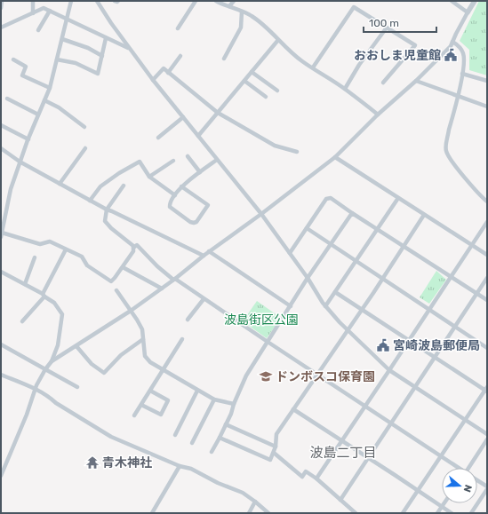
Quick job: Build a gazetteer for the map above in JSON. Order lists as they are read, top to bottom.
{
  "districts": ["波島二丁目"],
  "parks": ["波島街区公園"],
  "places": {
    "public building": ["おおしま児童館", "宮崎波島郵便局"],
    "school or university": ["ドンボスコ保育園"],
    "temple": ["青木神社"]
  },
  "scale_bar": "100 m",
  "north": "right"
}
